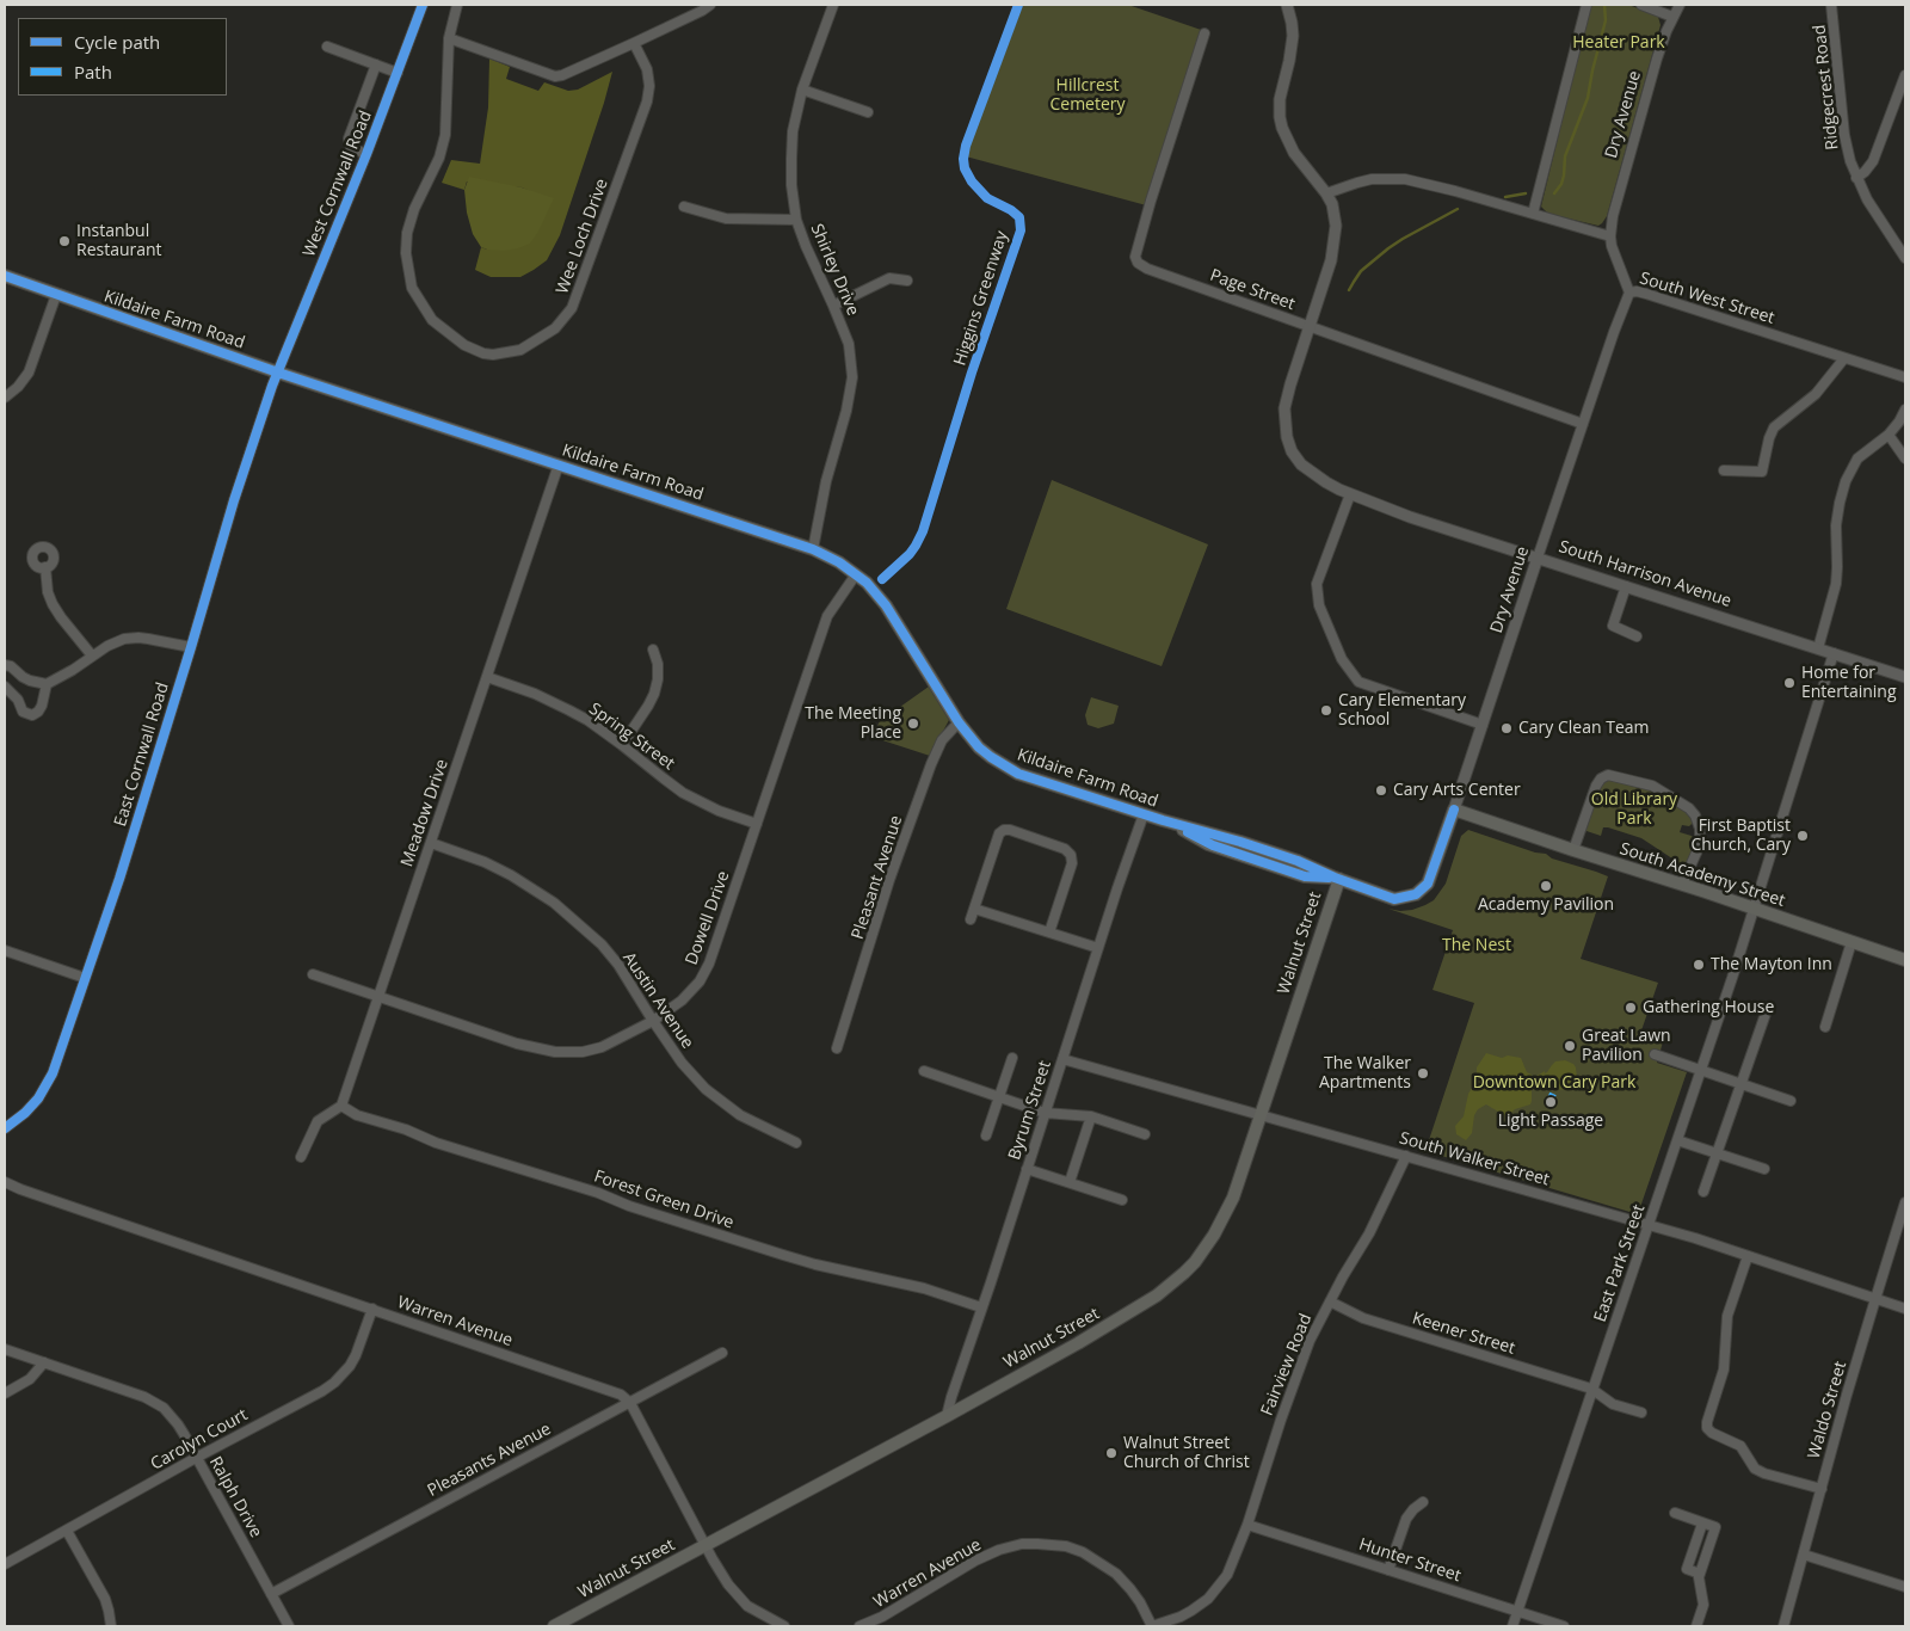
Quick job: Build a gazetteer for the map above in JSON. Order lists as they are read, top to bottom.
{
  "streets": {
    "main road": [
      "Dry Avenue",
      "Kildaire Farm Road",
      "South Academy Street",
      "Walnut Street"
    ],
    "street": [
      "Ridgecrest Road",
      "West Cornwall Road",
      "Wee Loch Drive",
      "Shirley Drive",
      "Page Street",
      "South West Street",
      "South Harrison Avenue",
      "Spring Street",
      "East Cornwall Road",
      "Meadow Drive",
      "Pleasant Avenue",
      "Dowell Drive",
      "Austin Avenue",
      "Byrum Street",
      "South Walker Street",
      "Forest Green Drive",
      "East Park Street",
      "Warren Avenue",
      "Keener Street",
      "Fairview Road",
      "Waldo Street",
      "Carolyn Court",
      "Pleasants Avenue",
      "Ralph Drive",
      "Hunter Street"
    ],
    "cycle path": ["Higgins Greenway"]
  },
  "crossings": [
    ["Dry Avenue", "Page Street"],
    ["Dry Avenue", "South West Street"],
    ["Dry Avenue", "Kildaire Farm Road"],
    ["Dry Avenue", "South Harrison Avenue"],
    ["Dry Avenue", "South Academy Street"],
    ["West Cornwall Road", "Kildaire Farm Road"],
    ["West Cornwall Road", "East Cornwall Road"],
    ["Shirley Drive", "Kildaire Farm Road"],
    ["Page Street", "South Harrison Avenue"],
    ["Kildaire Farm Road", "East Cornwall Road"],
    ["Kildaire Farm Road", "Meadow Drive"],
    ["Kildaire Farm Road", "Pleasant Avenue"],
    ["Kildaire Farm Road", "Dowell Drive"],
    ["Kildaire Farm Road", "Walnut Street"],
    ["Kildaire Farm Road", "Byrum Street"],
    ["South Harrison Avenue", "East Park Street"],
    ["Spring Street", "Meadow Drive"],
    ["Spring Street", "Dowell Drive"],
    ["Meadow Drive", "Dowell Drive"],
    ["Meadow Drive", "Austin Avenue"],
    ["Meadow Drive", "Forest Green Drive"],
    ["South Academy Street", "East Park Street"],
    ["Dowell Drive", "Austin Avenue"],
    ["Walnut Street", "Byrum Street"],
    ["Walnut Street", "South Walker Street"],
    ["Byrum Street", "South Walker Street"],
    ["Byrum Street", "Forest Green Drive"],
    ["South Walker Street", "East Park Street"],
    ["South Walker Street", "Fairview Road"],
    ["South Walker Street", "Waldo Street"],
    ["East Park Street", "Keener Street"],
    ["East Park Street", "Hunter Street"],
    ["Warren Avenue", "Fairview Road"],
    ["Warren Avenue", "Carolyn Court"],
    ["Warren Avenue", "Pleasants Avenue"],
    ["Keener Street", "Fairview Road"],
    ["Fairview Road", "Hunter Street"],
    ["Carolyn Court", "Ralph Drive"],
    ["Pleasants Avenue", "Ralph Drive"]
  ],
  "parks": [
    "Heater Park",
    "Hillcrest Cemetery",
    "Old Library Park",
    "The Nest",
    "Downtown Cary Park"
  ],
  "places": [
    "Instanbul Restaurant",
    "Home for Entertaining",
    "Cary Elementary School",
    "The Meeting Place",
    "Cary Clean Team",
    "Cary Arts Center",
    "First Baptist Church, Cary",
    "Academy Pavilion",
    "The Mayton Inn",
    "Gathering House",
    "Great Lawn Pavilion",
    "The Walker Apartments",
    "Light Passage",
    "Walnut Street Church of Christ"
  ],
  "legend": ["Cycle path", "Path"]
}
